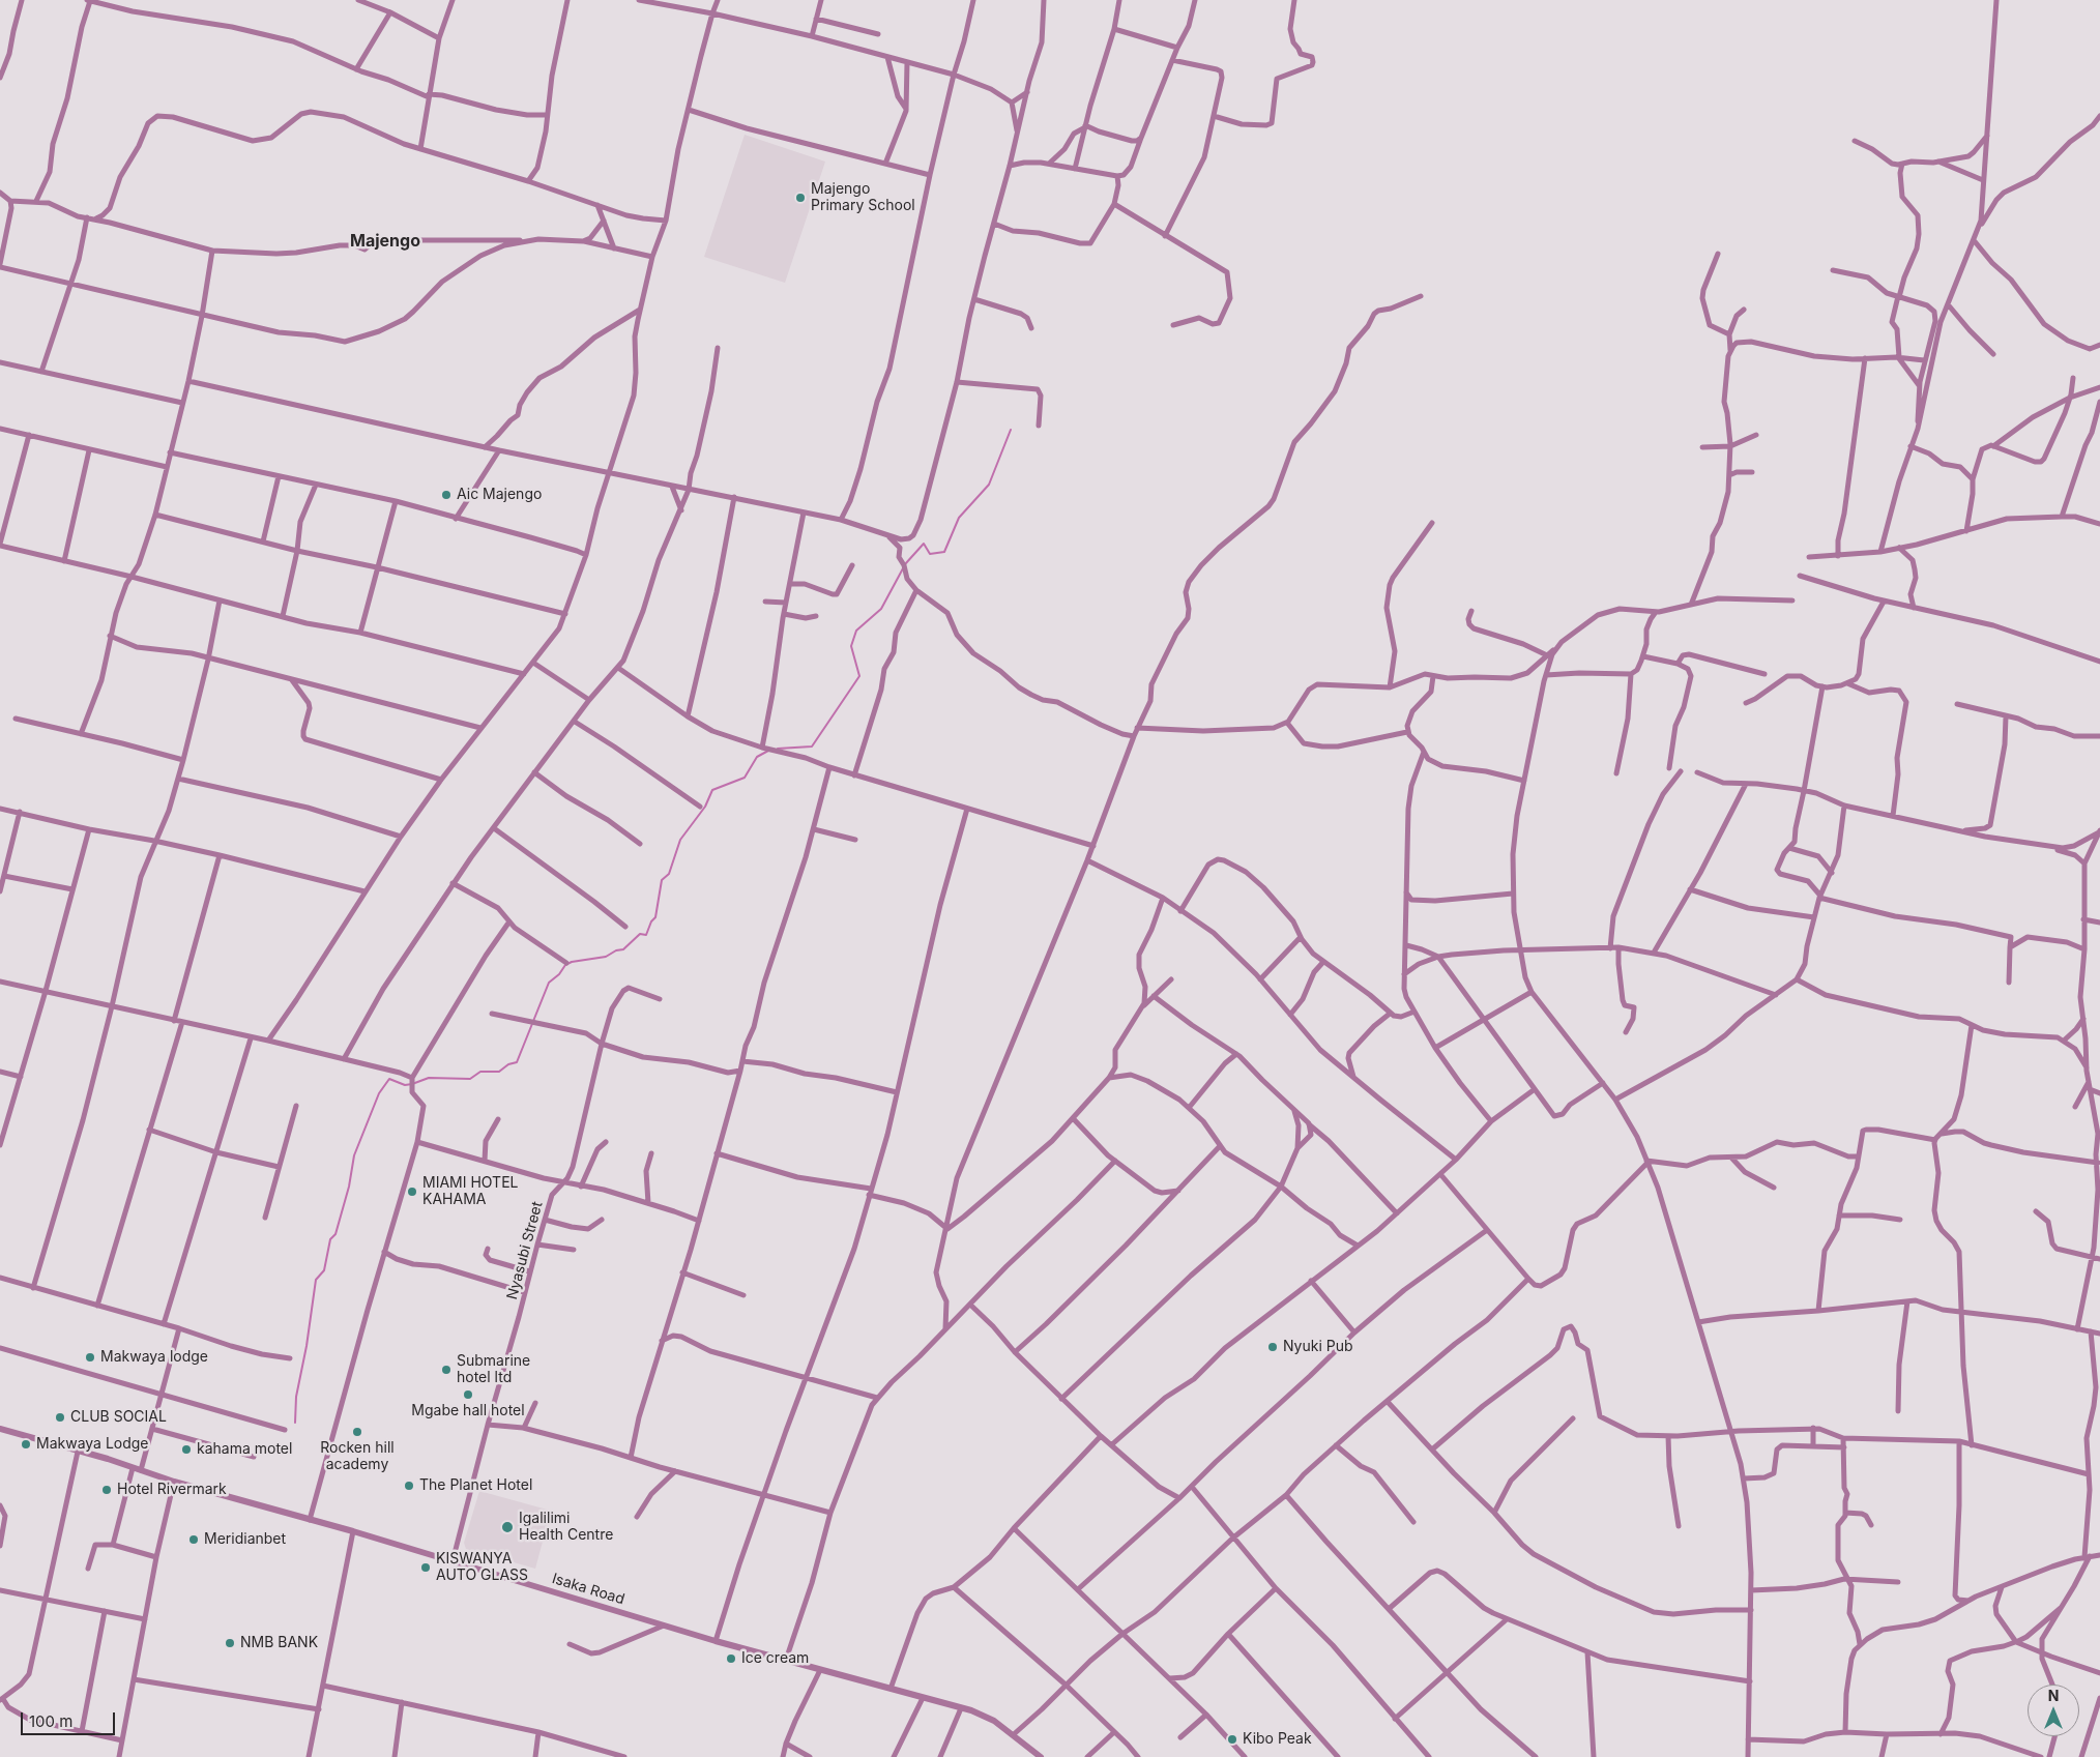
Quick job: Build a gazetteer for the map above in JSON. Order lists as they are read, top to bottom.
{
  "streets": {
    "street": ["Nyasubi Street", "Isaka Road"]
  },
  "crossings": [
    ["Nyasubi Street", "Isaka Road"]
  ],
  "districts": ["Majengo"],
  "places": [
    "Majengo Primary School",
    "Aic Majengo",
    "MIAMI HOTEL KAHAMA",
    "Nyuki Pub",
    "Makwaya lodge",
    "Submarine hotel ltd",
    "Mgabe hall hotel",
    "CLUB SOCIAL",
    "Rocken hill academy",
    "Makwaya Lodge",
    "kahama motel",
    "The Planet Hotel",
    "Hotel Rivermark",
    "Igalilimi Health Centre",
    "Meridianbet",
    "KISWANYA AUTO GLASS",
    "NMB BANK",
    "Ice cream",
    "Kibo Peak"
  ],
  "scale_bar": "100 m",
  "north": "top"
}
